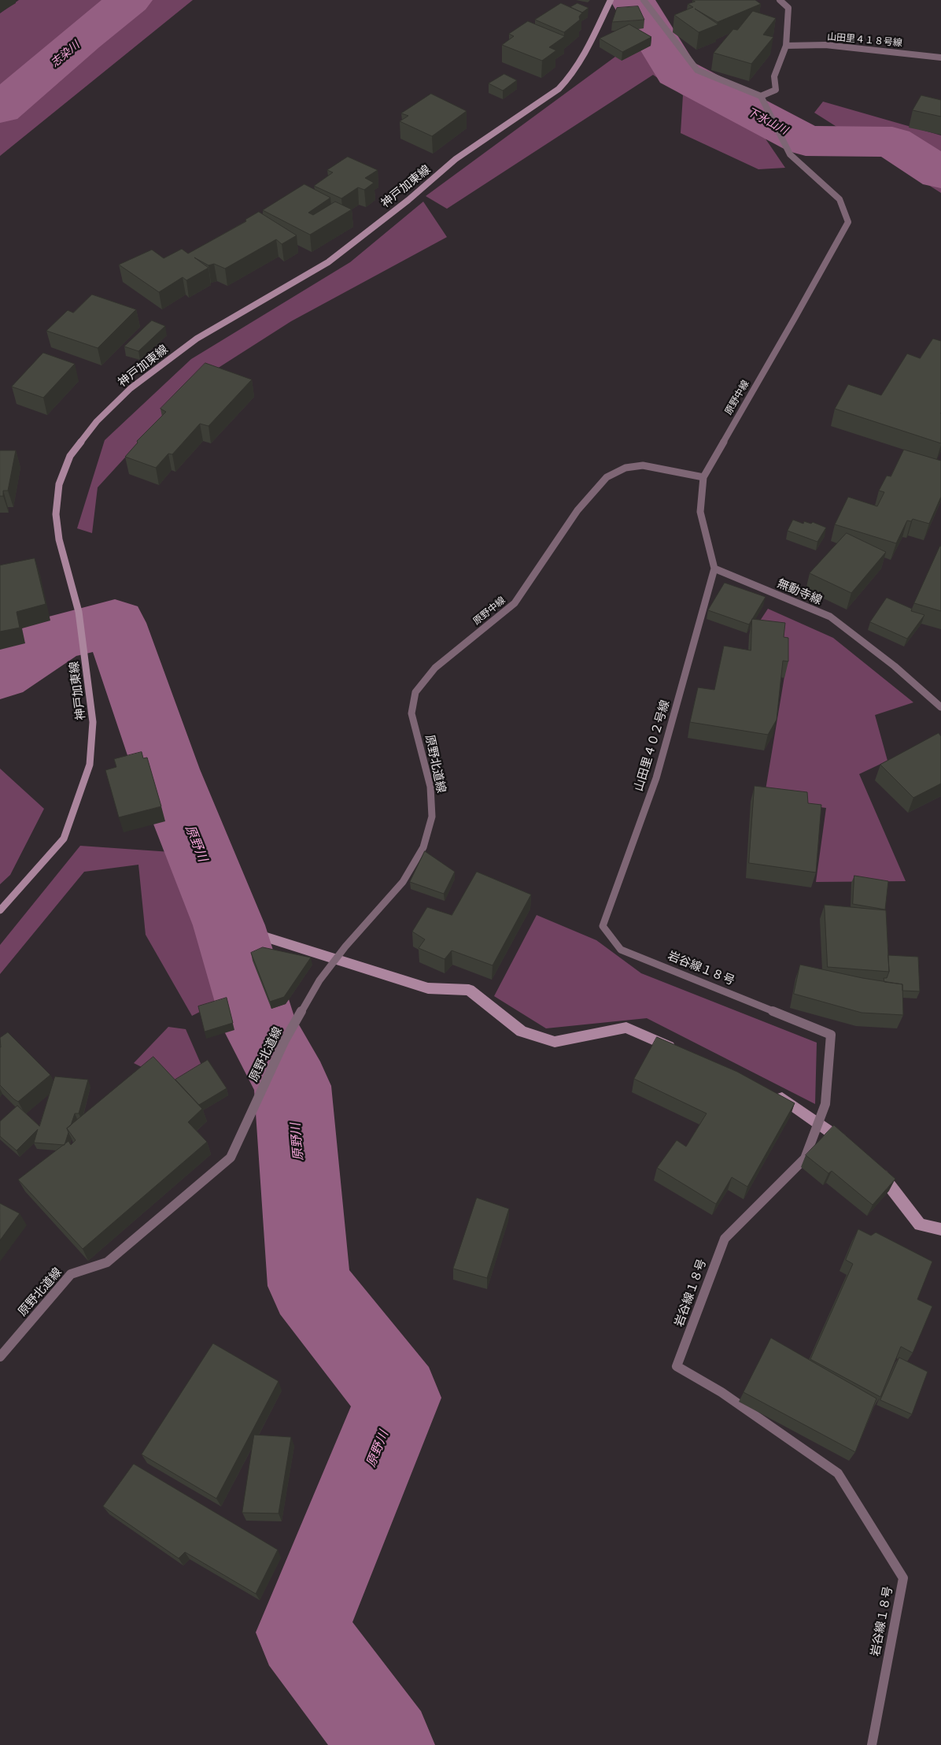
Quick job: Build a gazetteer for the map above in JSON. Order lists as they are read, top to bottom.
{
  "streets": {
    "street": [
      "山田里４１８号線",
      "神戸加東線",
      "原野中線",
      "無動寺線",
      "山田里４０２号線",
      "原野北道線",
      "岩谷線１８号"
    ]
  },
  "crossings": [
    ["原野中線", "原野北道線"],
    ["無動寺線", "山田里４０２号線"],
    ["山田里４０２号線", "岩谷線１８号"]
  ],
  "water": ["志染川", "下氷山川", "原野川"]
}
